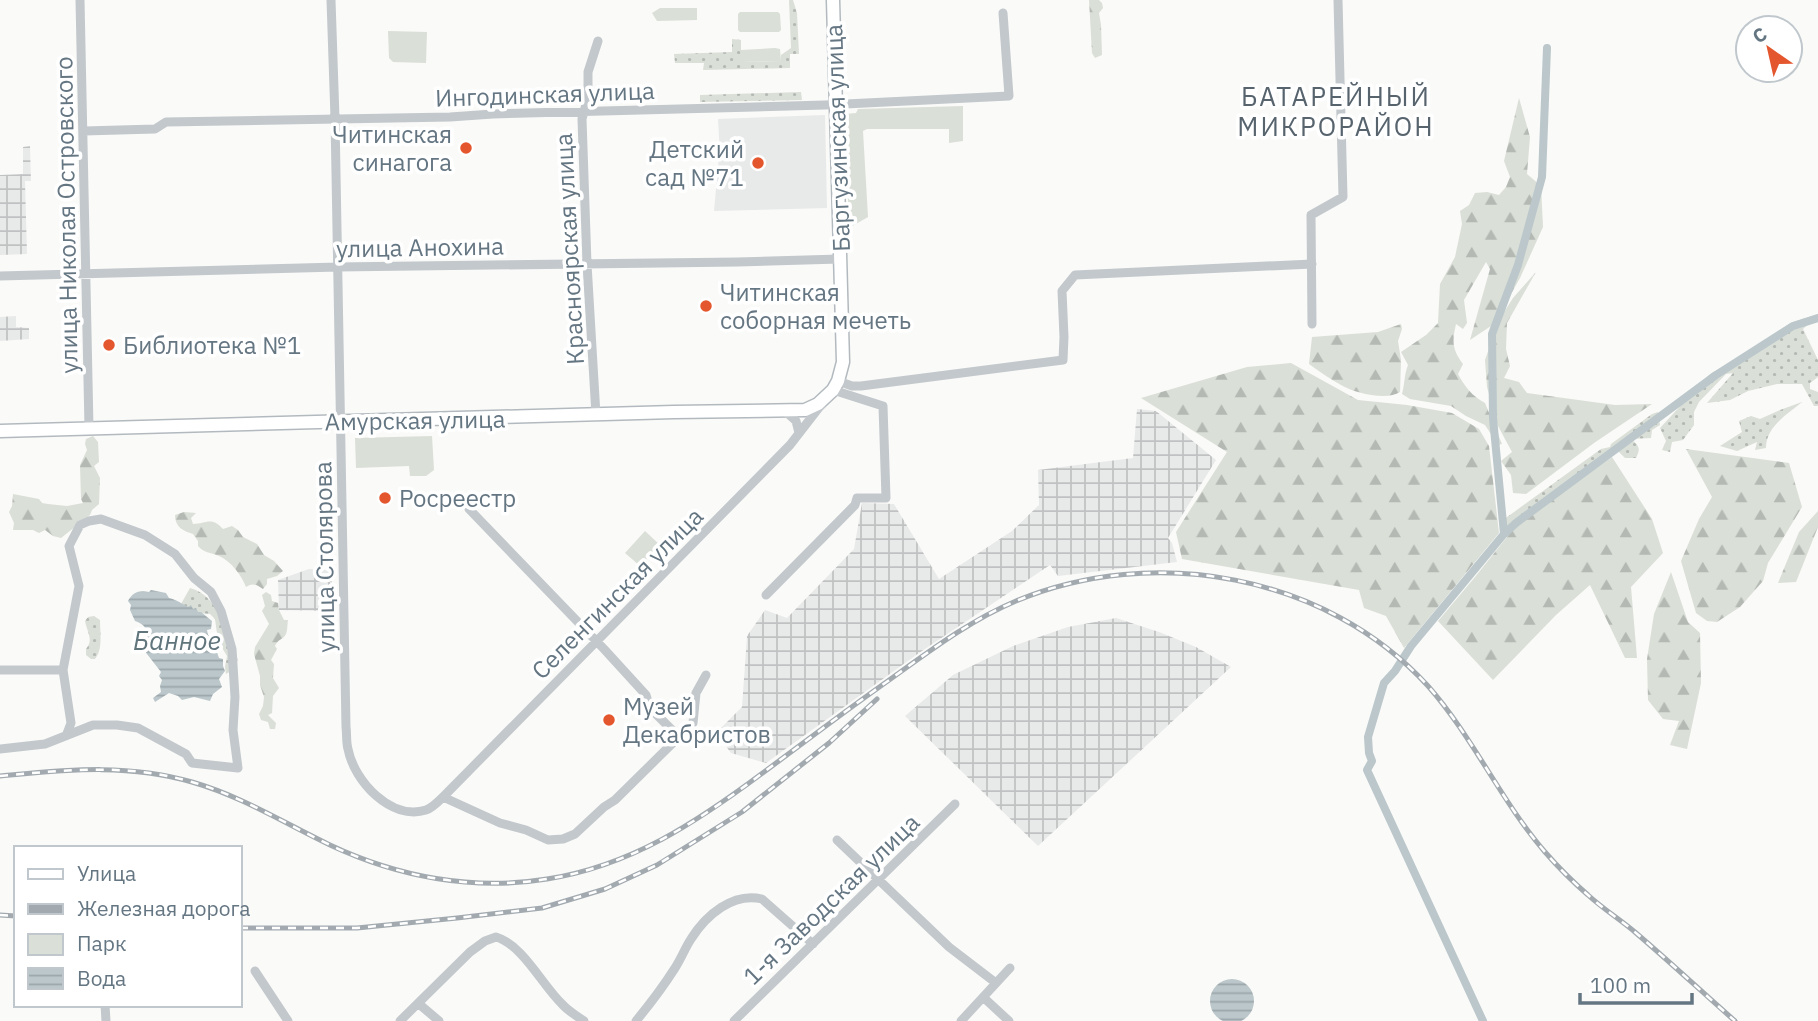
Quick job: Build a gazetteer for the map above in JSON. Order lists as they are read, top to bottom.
{
  "streets": {
    "main road": ["Баргузинская улица", "Амурская улица"],
    "street": [
      "Ингодинская улица",
      "улица Николая Островского",
      "улица Анохина",
      "Красноярская улица",
      "улица Столярова",
      "Селенгинская улица",
      "1-я Заводская улица"
    ]
  },
  "crossings": [
    ["Ингодинская улица", "Баргузинская улица"],
    ["Ингодинская улица", "улица Николая Островского"],
    ["Ингодинская улица", "Красноярская улица"],
    ["Ингодинская улица", "улица Столярова"],
    ["Баргузинская улица", "улица Анохина"],
    ["Баргузинская улица", "Амурская улица"],
    ["Баргузинская улица", "Селенгинская улица"],
    ["улица Николая Островского", "улица Анохина"],
    ["улица Николая Островского", "Амурская улица"],
    ["улица Анохина", "Красноярская улица"],
    ["улица Анохина", "улица Столярова"],
    ["Красноярская улица", "Амурская улица"],
    ["Амурская улица", "улица Столярова"],
    ["Амурская улица", "Селенгинская улица"],
    ["улица Столярова", "Селенгинская улица"]
  ],
  "districts": ["БАТАРЕЙНЫЙ МИКРОРАЙОН"],
  "water": ["Банное"],
  "places": [
    "Читинская синагога",
    "Детский сад №71",
    "Читинская соборная мечеть",
    "Библиотека №1",
    "Росреестр",
    "Музей Декабристов"
  ],
  "legend": [
    "Улица",
    "Железная дорога",
    "Парк",
    "Вода"
  ],
  "scale_bar": "100 m",
  "north": "top left"
}
